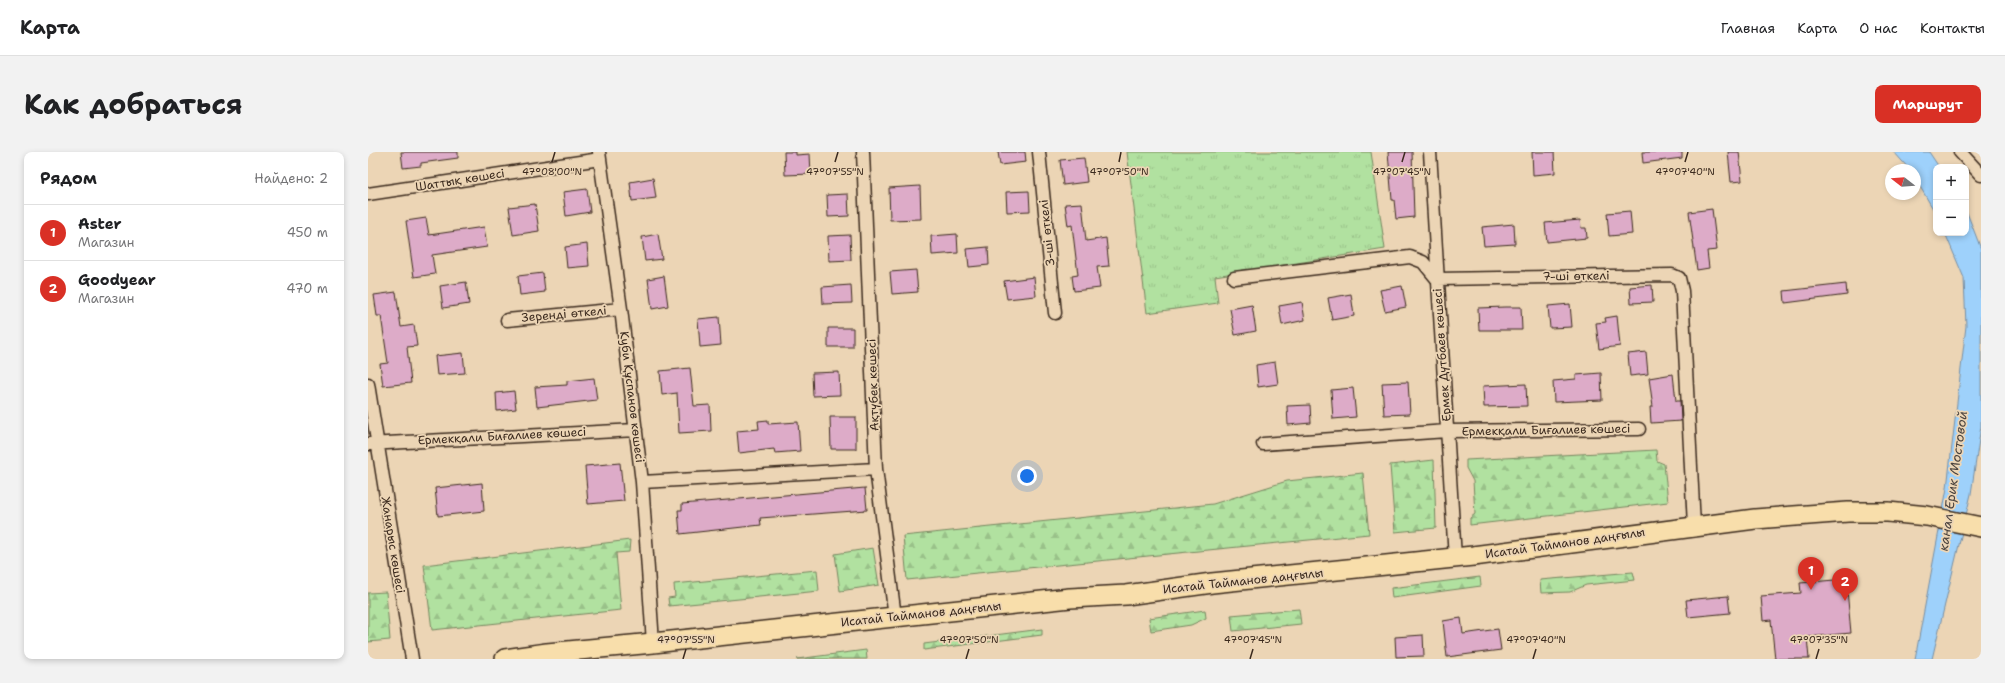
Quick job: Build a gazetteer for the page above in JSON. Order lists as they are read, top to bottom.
{
  "streets": {
    "main road": ["Исатай Тайманов даңғылы"],
    "street": [
      "Шаттық көшесі",
      "3-шi өткелi",
      "7-шi өткелi",
      "Зеренді өткелі",
      "Ермек Дүтбаев көшесi",
      "Ақтүбек көшесi",
      "Куби Құспанов көшесi",
      "Ермекқали Биғалиев көшесі",
      "Жанарыс көшесі"
    ]
  },
  "crossings": [
    ["Шаттық көшесі", "Куби Құспанов көшесi"],
    ["7-шi өткелi", "Ермек Дүтбаев көшесi"],
    ["7-шi өткелi", "Исатай Тайманов даңғылы"],
    ["Зеренді өткелі", "Куби Құспанов көшесi"],
    ["Ермек Дүтбаев көшесi", "Ермекқали Биғалиев көшесі"],
    ["Ермек Дүтбаев көшесi", "Исатай Тайманов даңғылы"],
    ["Ақтүбек көшесi", "Исатай Тайманов даңғылы"],
    ["Куби Құспанов көшесi", "Ермекқали Биғалиев көшесі"],
    ["Куби Құспанов көшесi", "Исатай Тайманов даңғылы"],
    ["Ермекқали Биғалиев көшесі", "Жанарыс көшесі"]
  ],
  "water": ["канал Ерик Мостовой"],
  "north": "left",
  "page": {
    "header": "Карта",
    "nav": [
      "Главная",
      "Карта",
      "О нас",
      "Контакты"
    ],
    "title": "Как добраться",
    "buttons": "Маршрут",
    "heading": ["Рядом", "Найдено: 2"],
    "map_buttons": ["+", "−"],
    "list": [
      {
        "mark": "1",
        "name": "Aster",
        "note": "Магазин",
        "value": "450 m"
      },
      {
        "mark": "2",
        "name": "Goodyear",
        "note": "Магазин",
        "value": "470 m"
      }
    ],
    "pins": ["1", "2"]
  },
  "coordinates": [
    "47°08'00\"N",
    "47°07'55\"N",
    "47°07'50\"N",
    "47°07'45\"N",
    "47°07'40\"N",
    "47°07'35\"N"
  ]
}
